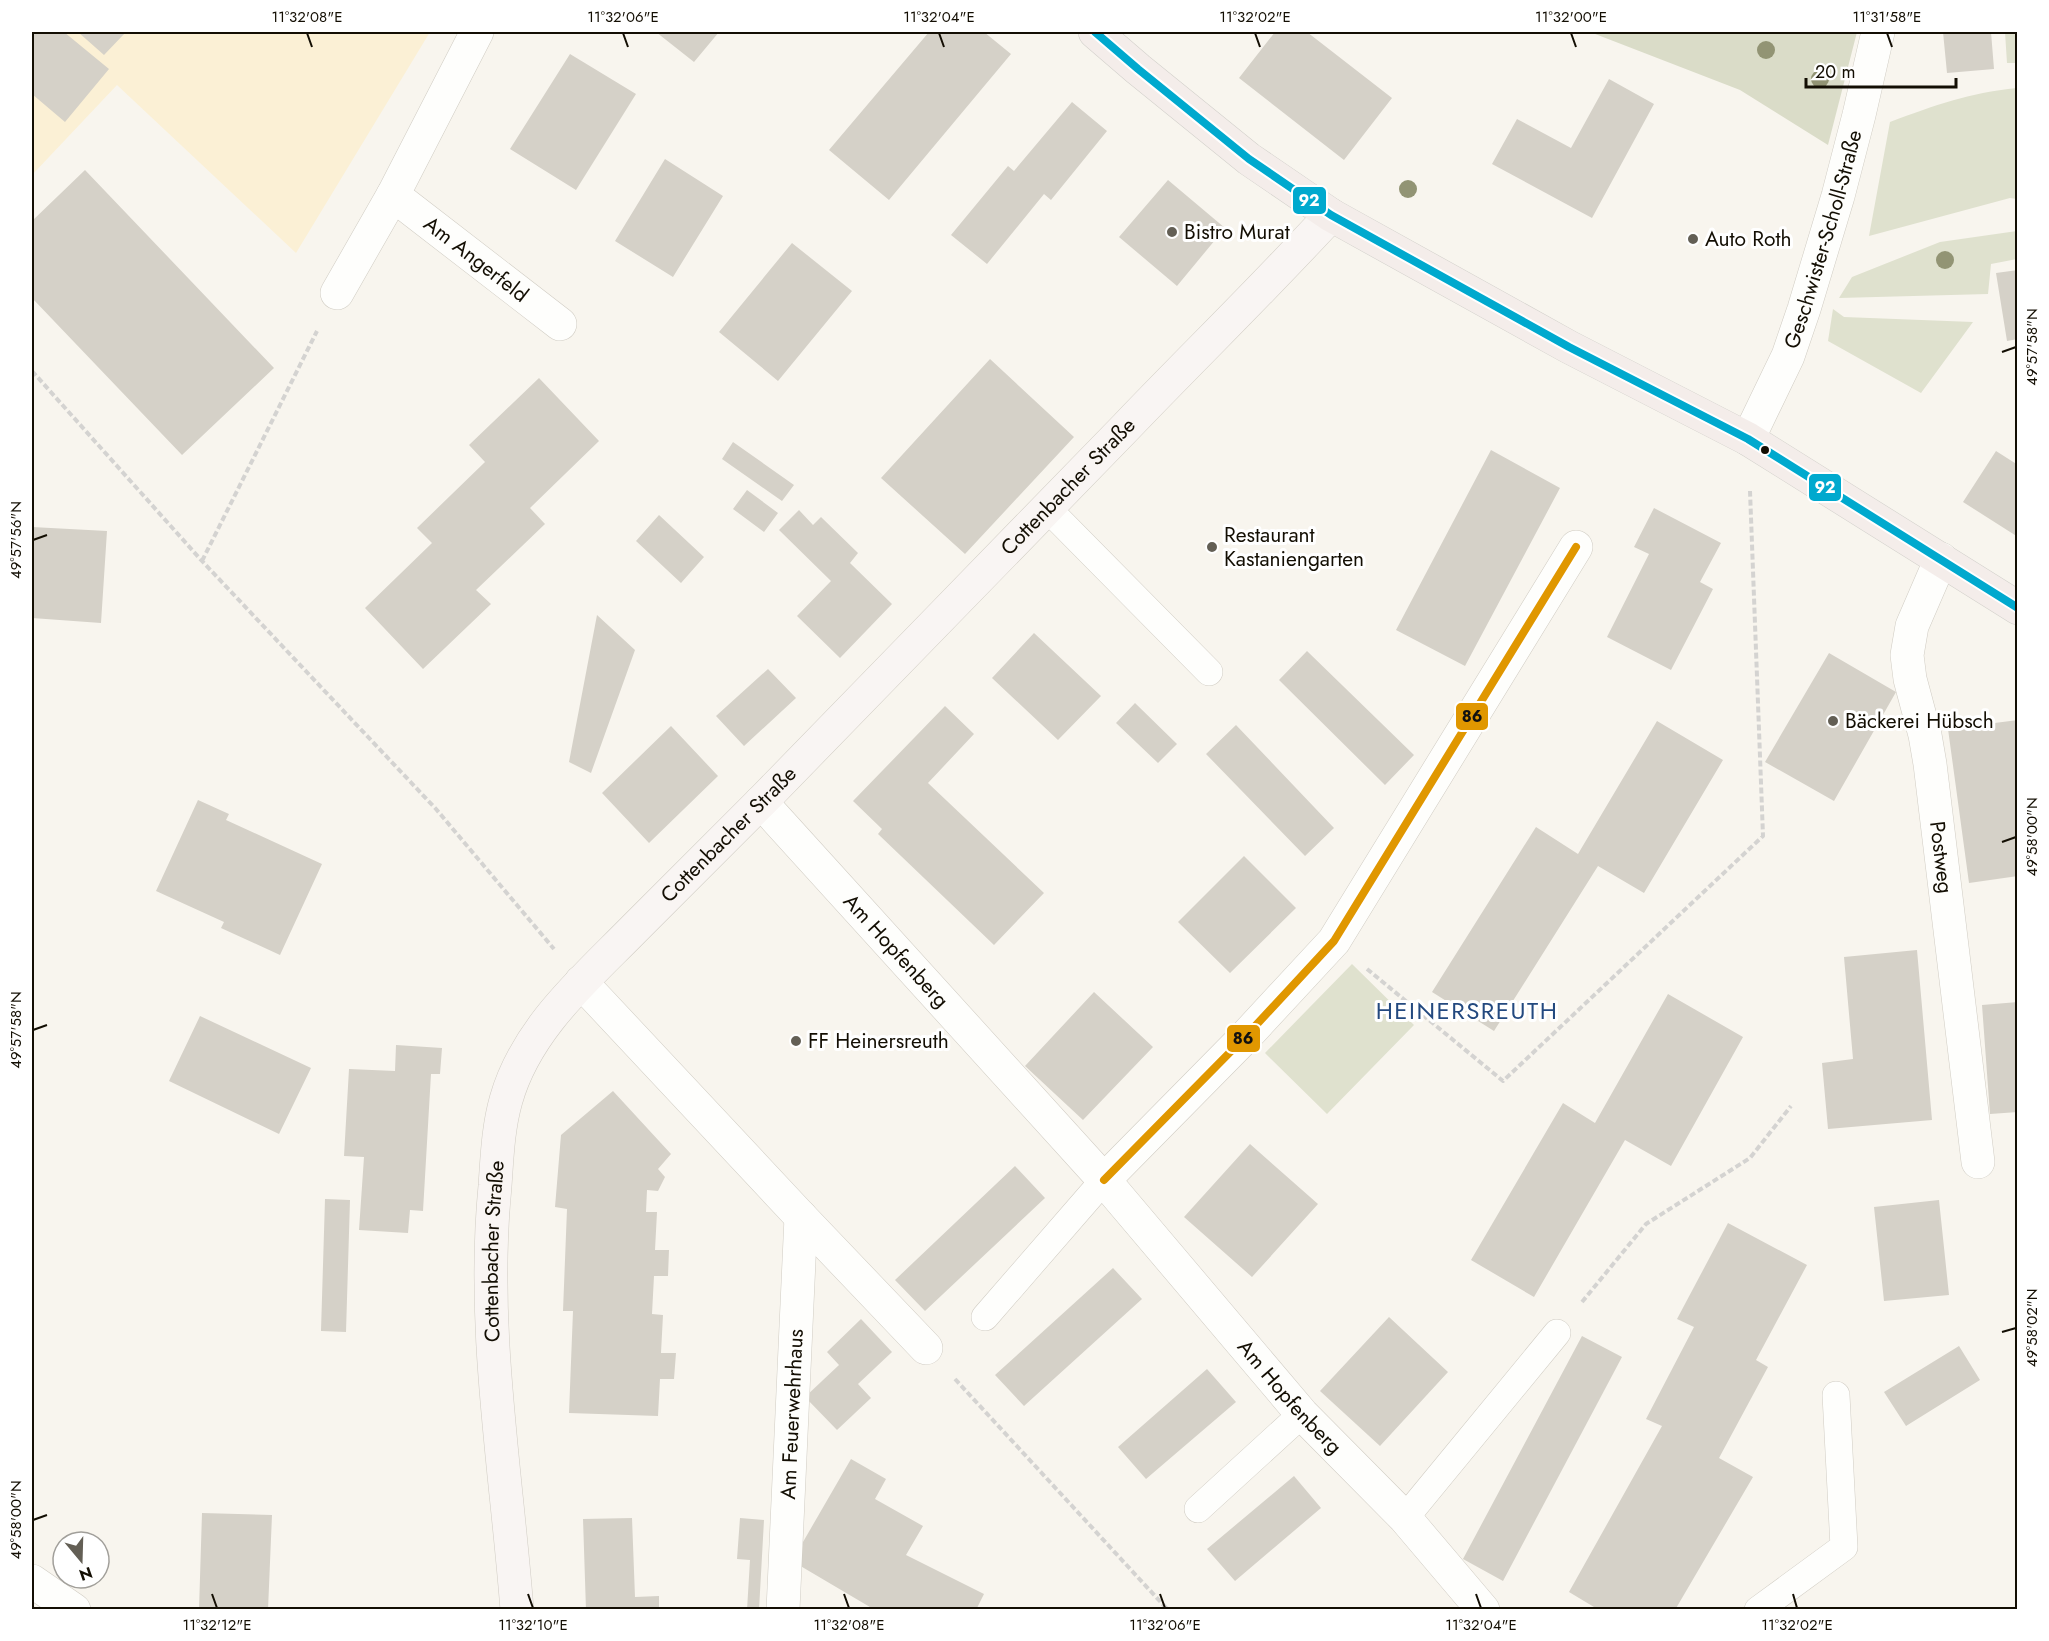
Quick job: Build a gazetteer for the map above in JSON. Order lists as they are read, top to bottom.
{
  "streets": {
    "street": [
      "Geschwister-Scholl-Straße",
      "Am Angerfeld",
      "Cottenbacher Straße",
      "Postweg",
      "Am Hopfenberg",
      "Am Feuerwehrhaus"
    ]
  },
  "crossings": [
    ["Cottenbacher Straße", "Am Hopfenberg"]
  ],
  "districts": ["HEINERSREUTH"],
  "places": [
    "Bistro Murat",
    "Auto Roth",
    "Restaurant Kastaniengarten",
    "Bäckerei Hübsch",
    "FF Heinersreuth"
  ],
  "lines": ["transit line 92", "transit line 86"],
  "scale_bar": "20 m",
  "north": "bottom",
  "coordinates": [
    "11°32'08\"E",
    "11°32'06\"E",
    "11°32'04\"E",
    "11°32'02\"E",
    "11°32'00\"E",
    "11°31'58\"E",
    "49°57'58\"N",
    "49°57'56\"N",
    "49°58'00\"N",
    "49°58'02\"N",
    "11°32'12\"E",
    "11°32'10\"E"
  ]
}
